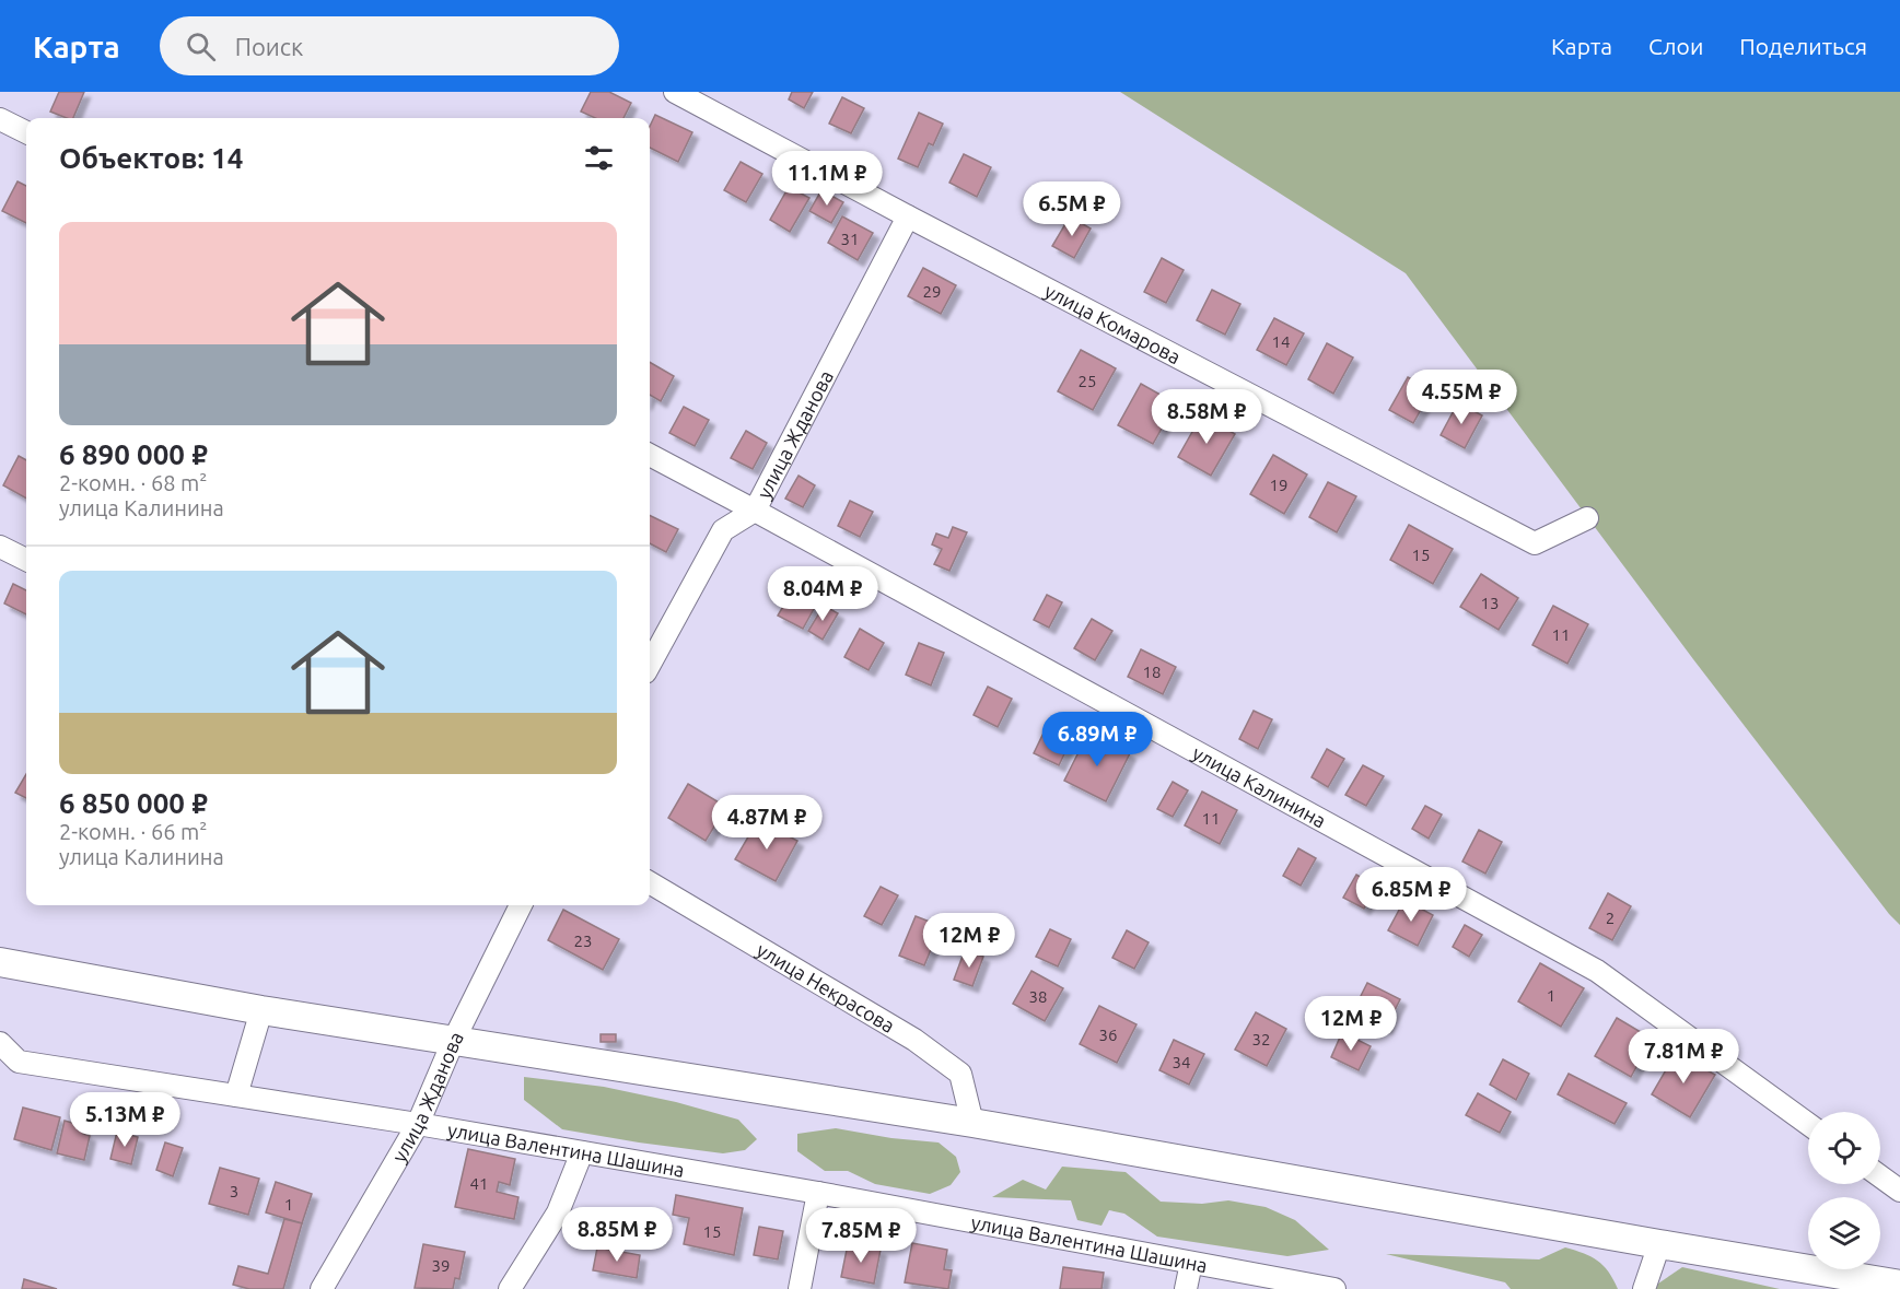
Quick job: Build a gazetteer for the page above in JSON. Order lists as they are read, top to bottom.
{
  "streets": {
    "street": [
      "улица Комарова",
      "улица Жданова",
      "улица Калинина",
      "улица Некрасова",
      "улица Валентина Шашина"
    ]
  },
  "crossings": [
    ["улица Комарова", "улица Жданова"],
    ["улица Жданова", "улица Калинина"],
    ["улица Жданова", "улица Валентина Шашина"]
  ],
  "house_numbers": [
    "31",
    "29",
    "14",
    "25",
    "19",
    "15",
    "13",
    "11",
    "18",
    "11",
    "2",
    "23",
    "1",
    "38",
    "36",
    "32",
    "34",
    "41",
    "3",
    "1",
    "15",
    "39"
  ],
  "page": {
    "header": "Карта",
    "search": "Поиск",
    "nav": ["Карта", "Слои", "Поделиться"],
    "heading": "Объектов: 14",
    "price": [
      "11.1M ₽",
      "6.5M ₽",
      "4.55M ₽",
      "8.58M ₽",
      "8.04M ₽",
      "6.89M ₽",
      "4.87M ₽",
      "6.85M ₽",
      "12M ₽",
      "12M ₽",
      "7.81M ₽",
      "5.13M ₽",
      "8.85M ₽",
      "7.85M ₽"
    ],
    "list": [
      {
        "name": "6 890 000 ₽",
        "note": "2-комн. · 68 m² · улица Калинина"
      },
      {
        "name": "6 850 000 ₽",
        "note": "2-комн. · 66 m² · улица Калинина"
      }
    ]
  }
}
